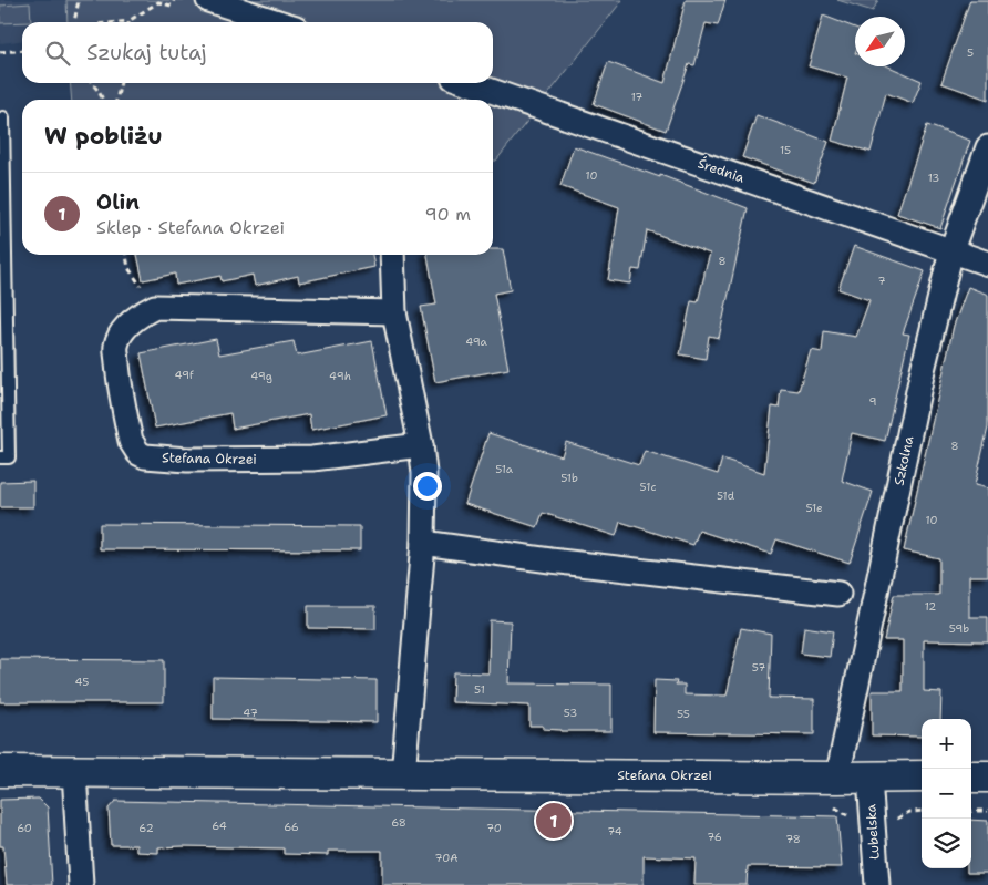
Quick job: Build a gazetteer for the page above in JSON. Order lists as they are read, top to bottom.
{
  "streets": {
    "street": [
      "Średnia",
      "Stefana Okrzei",
      "Szkolna",
      "Lubelska"
    ]
  },
  "crossings": [
    ["Średnia", "Szkolna"],
    ["Stefana Okrzei", "Szkolna"],
    ["Stefana Okrzei", "Lubelska"]
  ],
  "house_numbers": [
    "5",
    "17",
    "15",
    "10",
    "13",
    "8",
    "7",
    "49a",
    "49f",
    "49g",
    "49h",
    "9",
    "8",
    "51a",
    "51b",
    "51c",
    "51d",
    "51e",
    "10",
    "12",
    "59b",
    "57",
    "45",
    "51",
    "47",
    "53",
    "55",
    "68",
    "64",
    "66",
    "60",
    "62",
    "70",
    "74",
    "76",
    "78",
    "70A"
  ],
  "north": "bottom left",
  "page": {
    "search": "Szukaj tutaj",
    "heading": "W pobliżu",
    "list": [
      {
        "mark": "1",
        "name": "Olin",
        "note": "Sklep · Stefana Okrzei",
        "value": "90 m"
      }
    ],
    "map_buttons": ["+", "−"],
    "pins": "1"
  }
}
